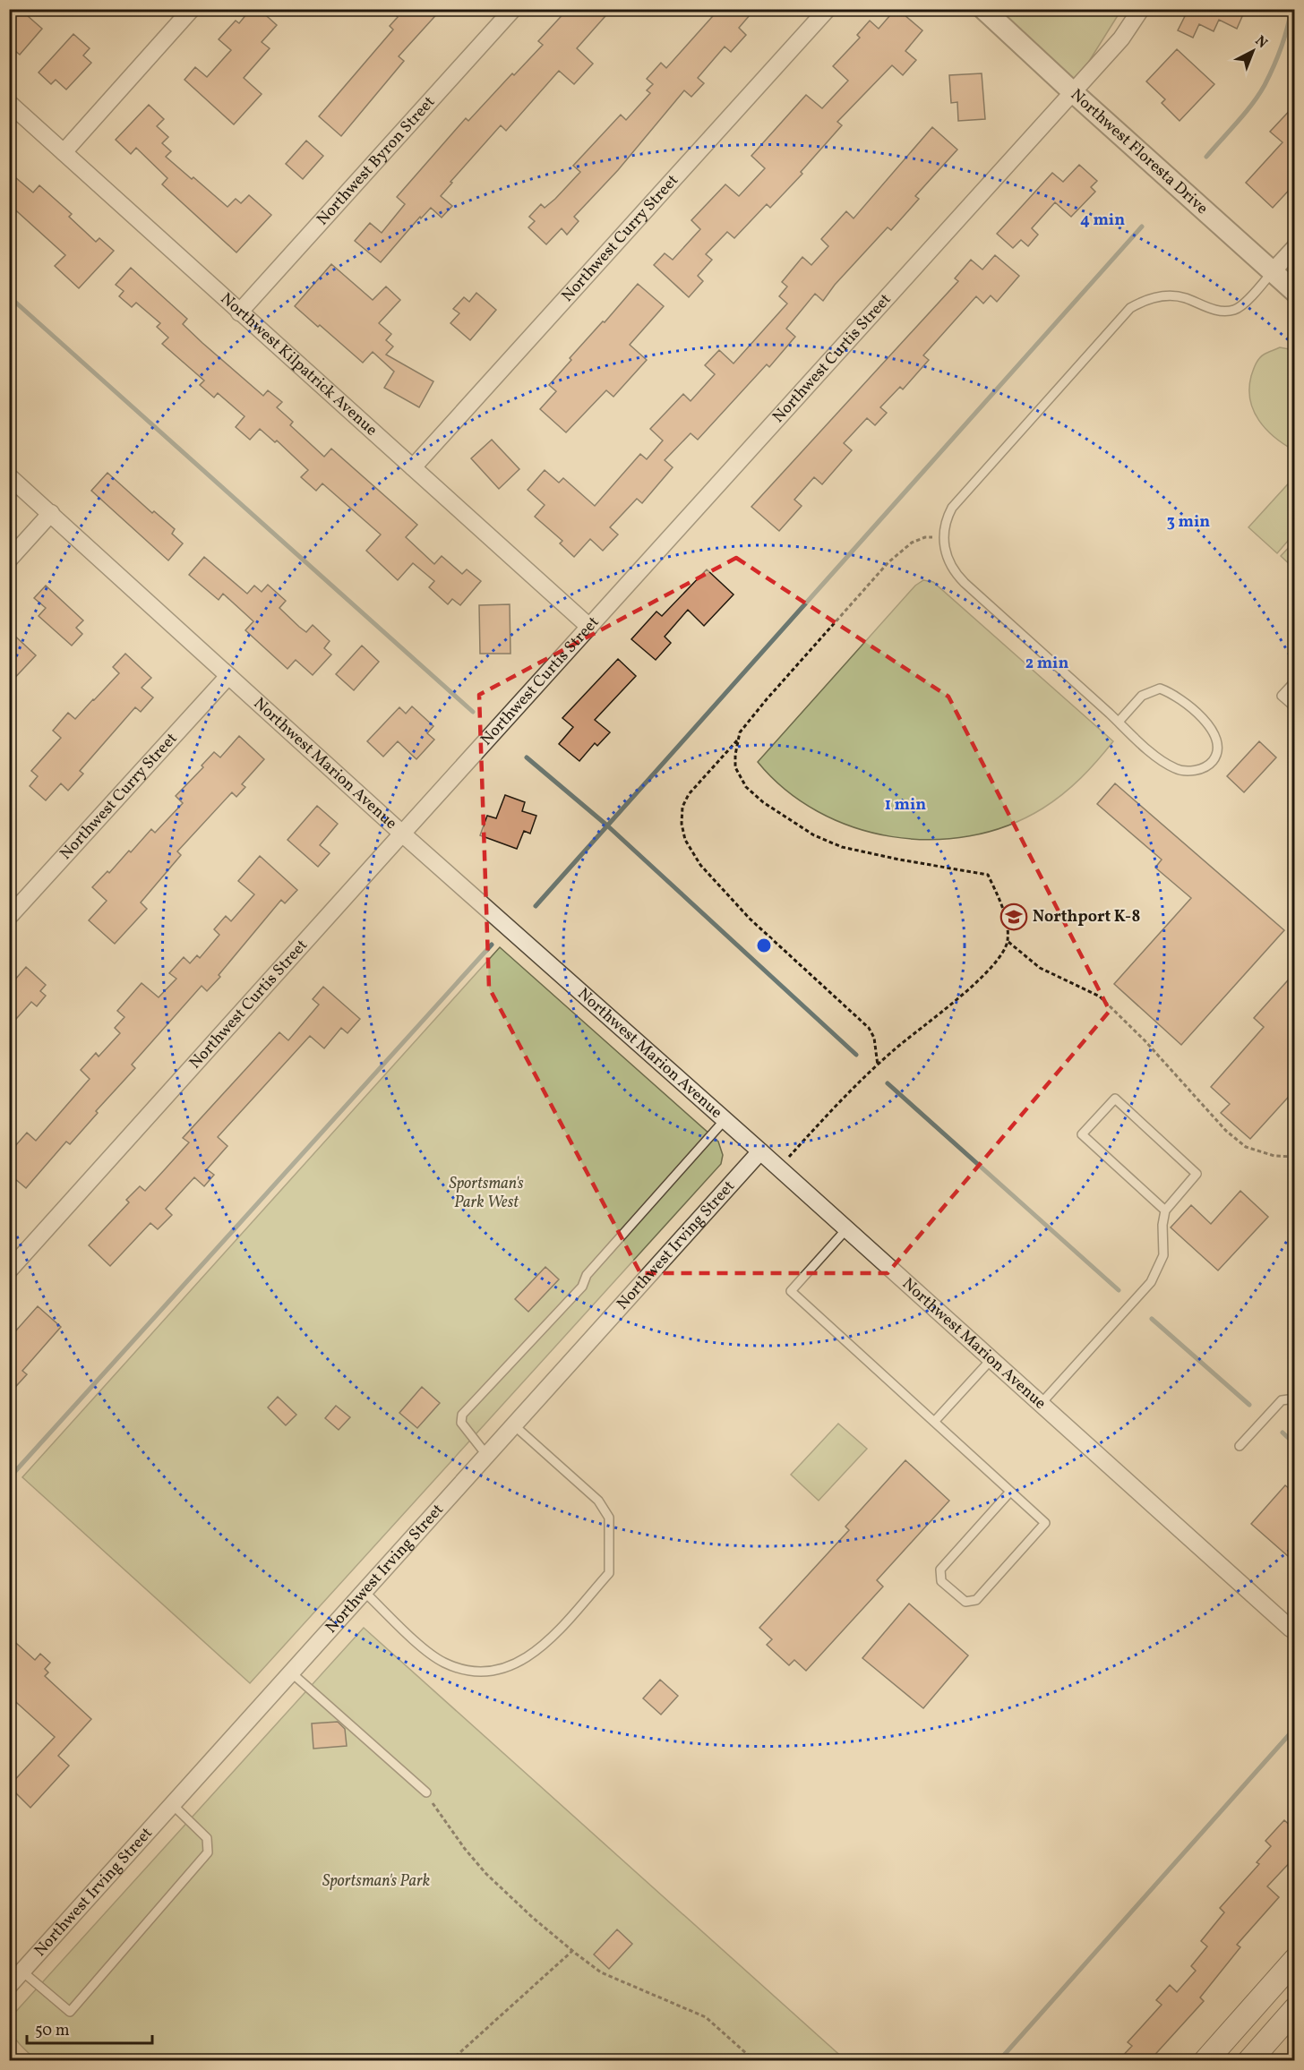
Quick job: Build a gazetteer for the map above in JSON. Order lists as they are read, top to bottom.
{
  "streets": {
    "street": [
      "Northwest Floresta Drive",
      "Northwest Byron Street",
      "Northwest Curry Street",
      "Northwest Curtis Street",
      "Northwest Kilpatrick Avenue",
      "Northwest Marion Avenue",
      "Northwest Irving Street"
    ]
  },
  "crossings": [
    ["Northwest Floresta Drive", "Northwest Curtis Street"],
    ["Northwest Byron Street", "Northwest Kilpatrick Avenue"],
    ["Northwest Curry Street", "Northwest Kilpatrick Avenue"],
    ["Northwest Curry Street", "Northwest Marion Avenue"],
    ["Northwest Curtis Street", "Northwest Kilpatrick Avenue"],
    ["Northwest Curtis Street", "Northwest Marion Avenue"],
    ["Northwest Marion Avenue", "Northwest Irving Street"]
  ],
  "parks": ["Sportsman's Park West", "Sportsman's Park"],
  "places": {
    "school or university": ["Northport K-8"]
  },
  "scale_bar": "50 m",
  "north": "top right",
  "rings": [
    "4 min",
    "3 min",
    "2 min",
    "1 min"
  ]
}
